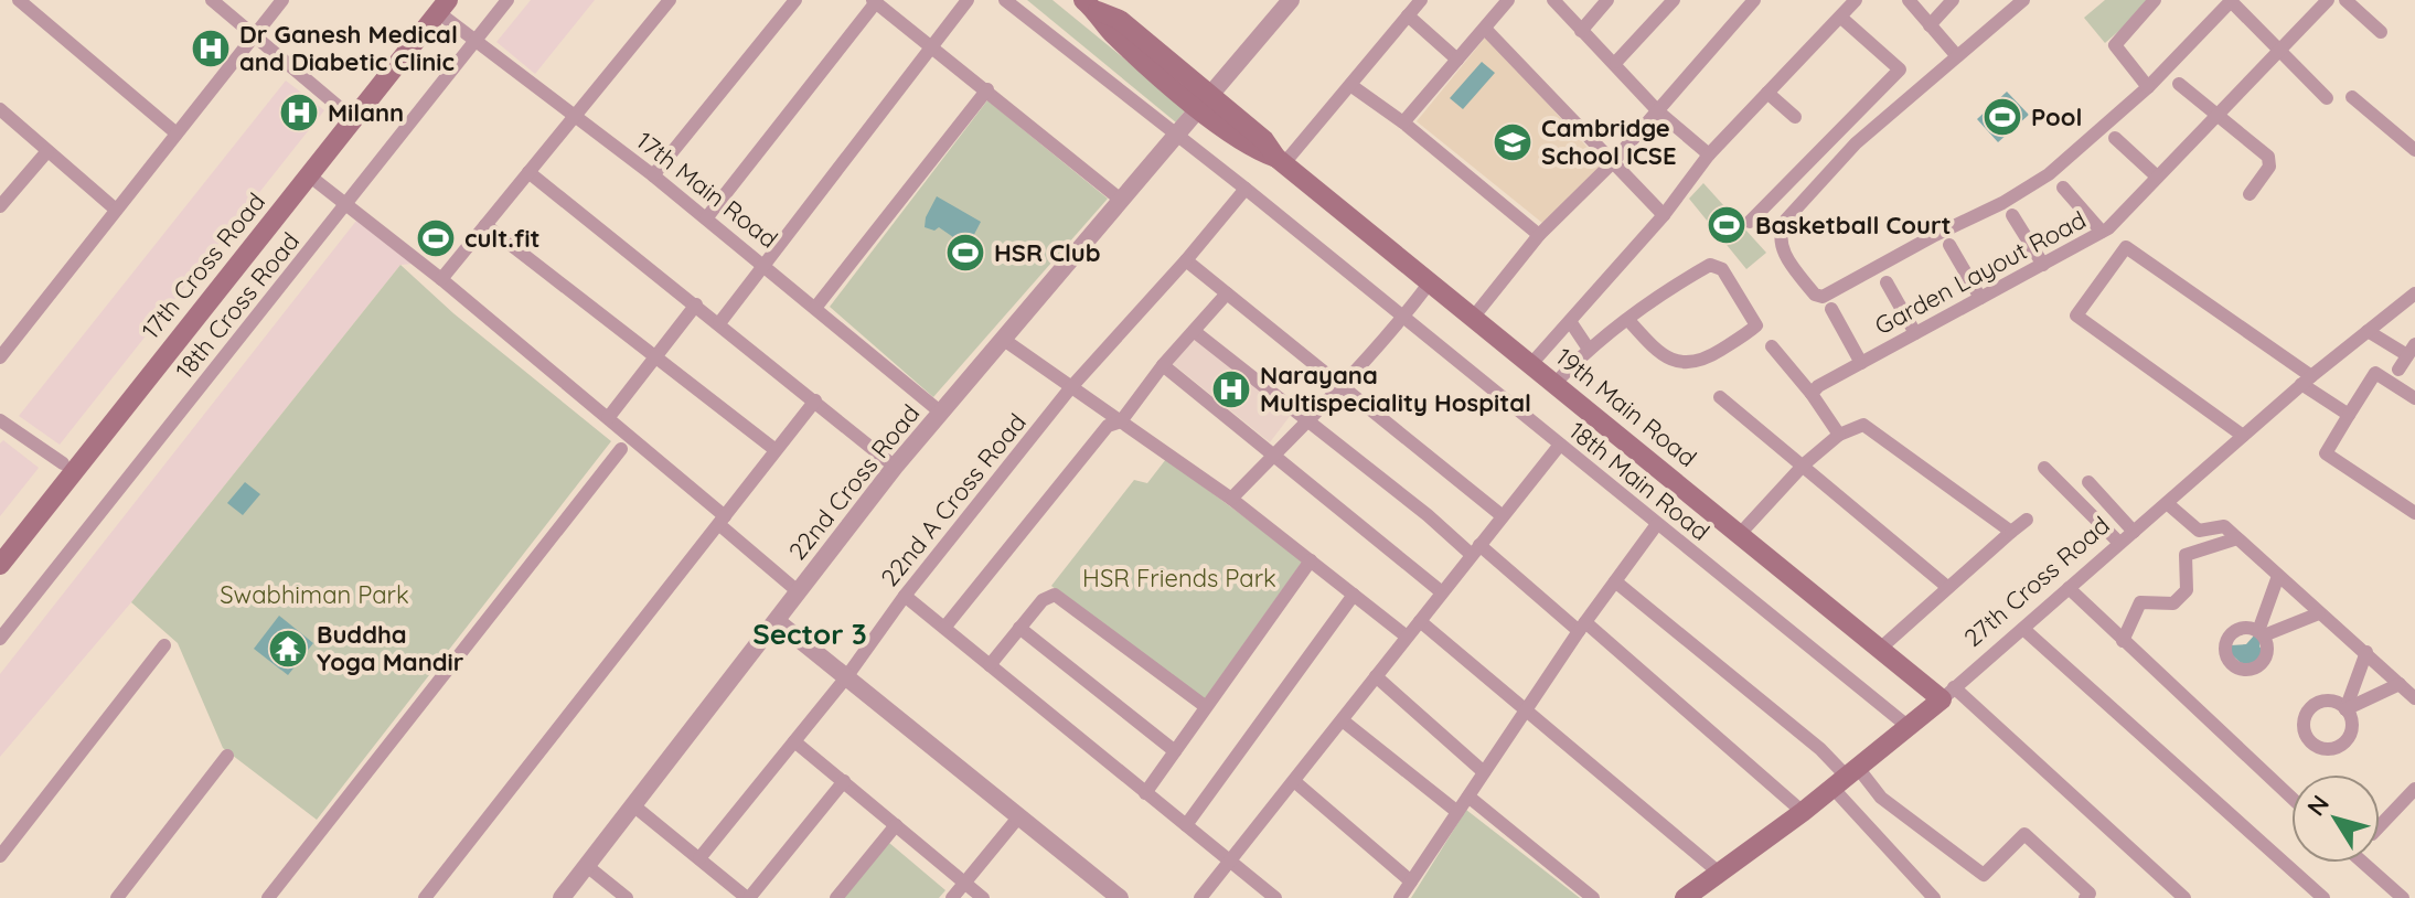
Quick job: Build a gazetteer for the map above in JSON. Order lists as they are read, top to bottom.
{
  "streets": {
    "main road": ["17th Cross Road", "19th Main Road", "27th Cross Road"],
    "street": [
      "17th Main Road",
      "Garden Layout Road",
      "18th Cross Road",
      "18th Main Road",
      "22nd Cross Road",
      "22nd A Cross Road"
    ]
  },
  "crossings": [
    ["17th Main Road", "17th Cross Road"],
    ["17th Main Road", "18th Cross Road"],
    ["17th Main Road", "22nd Cross Road"],
    ["19th Main Road", "22nd Cross Road"],
    ["19th Main Road", "27th Cross Road"],
    ["18th Main Road", "22nd Cross Road"],
    ["18th Main Road", "22nd A Cross Road"],
    ["18th Main Road", "27th Cross Road"]
  ],
  "districts": ["Sector 3"],
  "parks": ["HSR Friends Park", "Swabhiman Park"],
  "places": {
    "hospital": ["Dr Ganesh Medical and Diabetic Clinic", "Milann", "Narayana Multispeciality Hospital"],
    "sports": [
      "Pool",
      "Basketball Court",
      "cult.fit",
      "HSR Club"
    ],
    "school or university": ["Cambridge School ICSE"],
    "temple": ["Buddha Yoga Mandir"]
  },
  "north": "top left"
}
